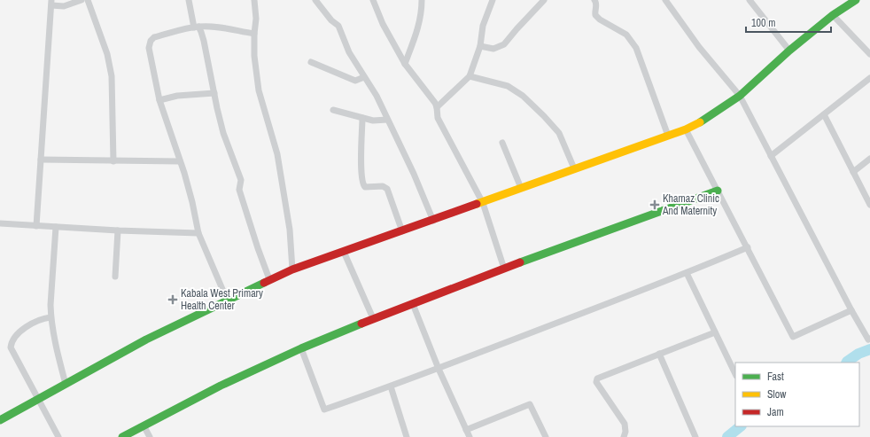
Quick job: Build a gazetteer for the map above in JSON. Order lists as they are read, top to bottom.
{
  "places": {
    "health": ["Khamaz Clinic And Maternity", "Kabala West Primary Health Center"]
  },
  "legend": ["Fast", "Slow", "Jam"],
  "scale_bar": "100 m"
}
